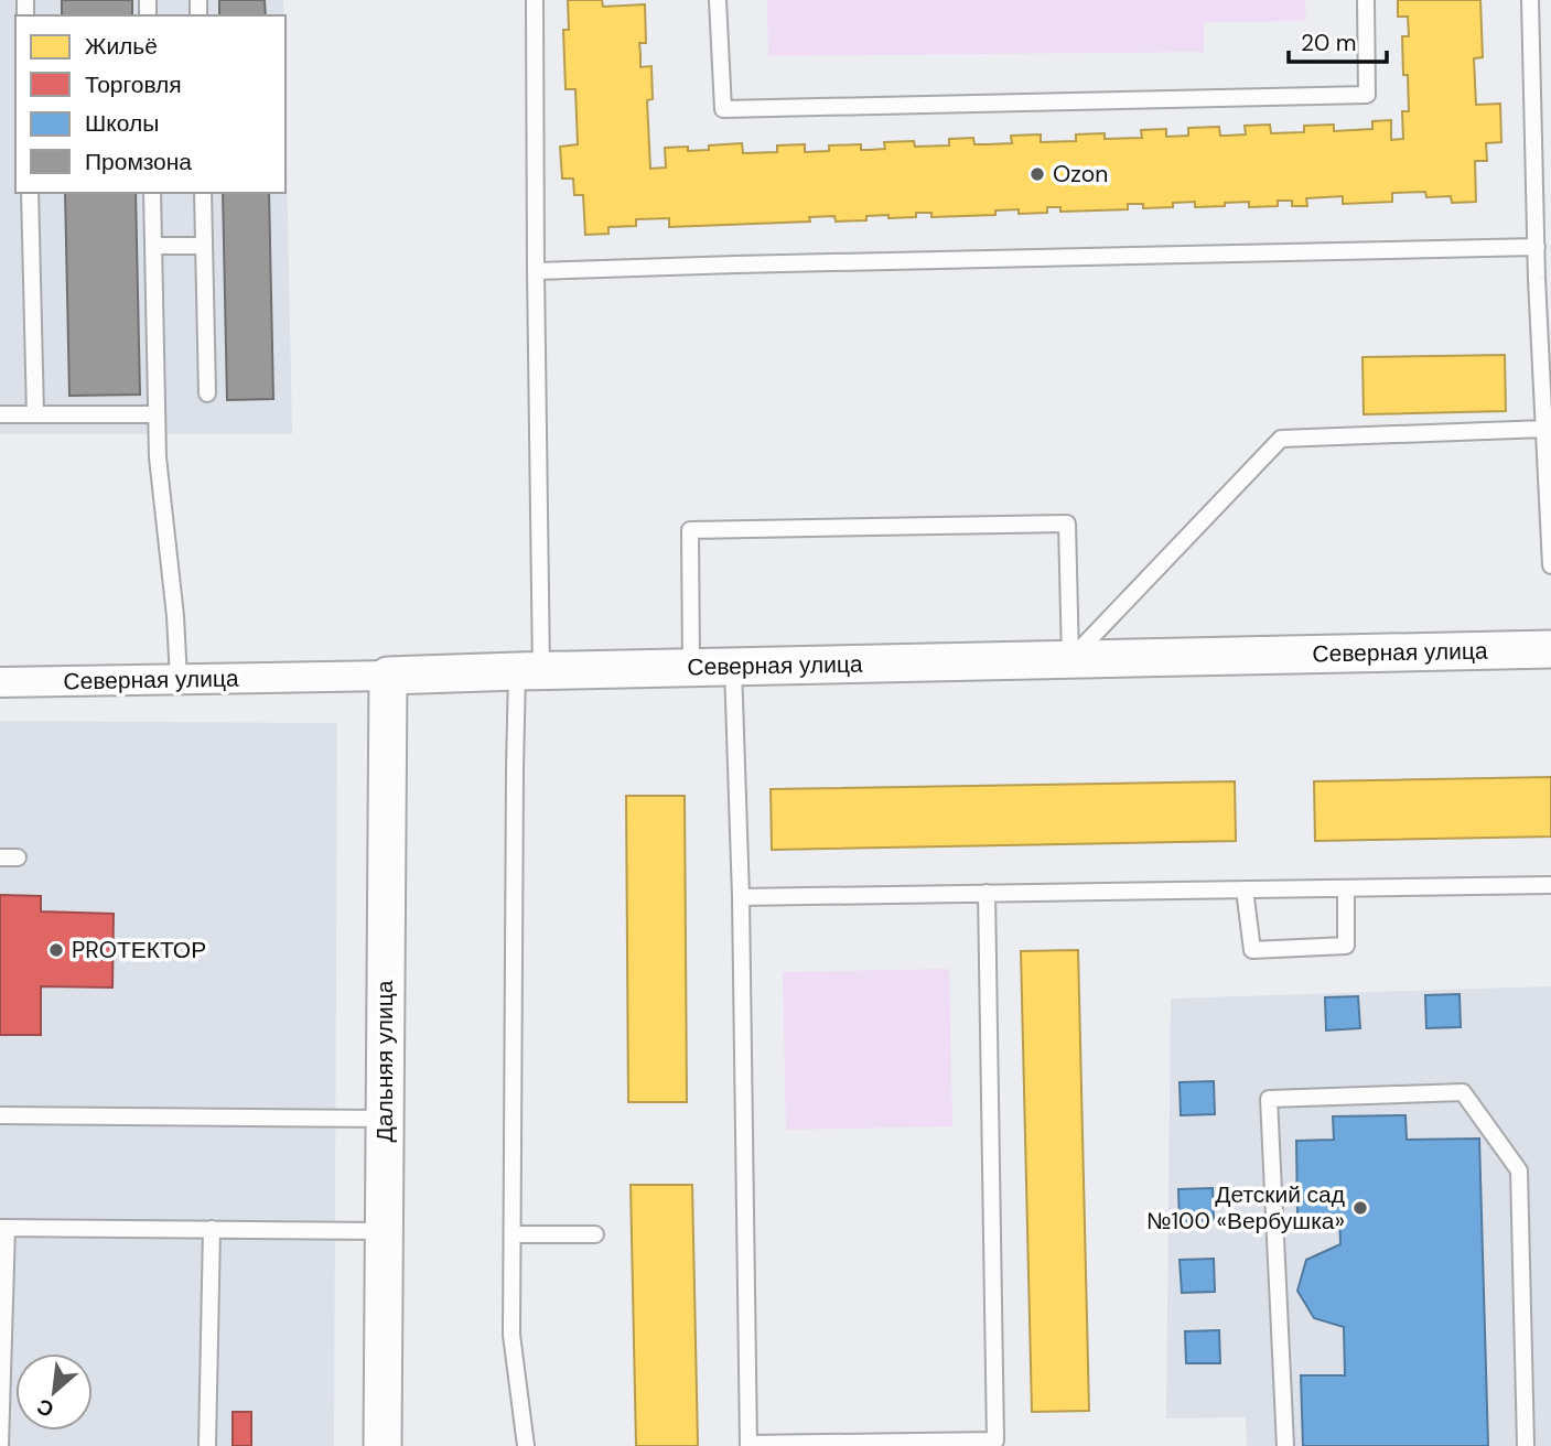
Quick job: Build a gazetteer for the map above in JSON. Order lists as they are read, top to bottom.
{
  "streets": {
    "street": ["Северная улица", "Дальняя улица"]
  },
  "crossings": [
    ["Северная улица", "Дальняя улица"]
  ],
  "places": ["Ozon", "PROТЕКТОР", "Детский сад №100 «Вербушка»"],
  "legend": [
    "Жильё",
    "Торговля",
    "Школы",
    "Промзона"
  ],
  "scale_bar": "20 m",
  "north": "bottom left"
}
